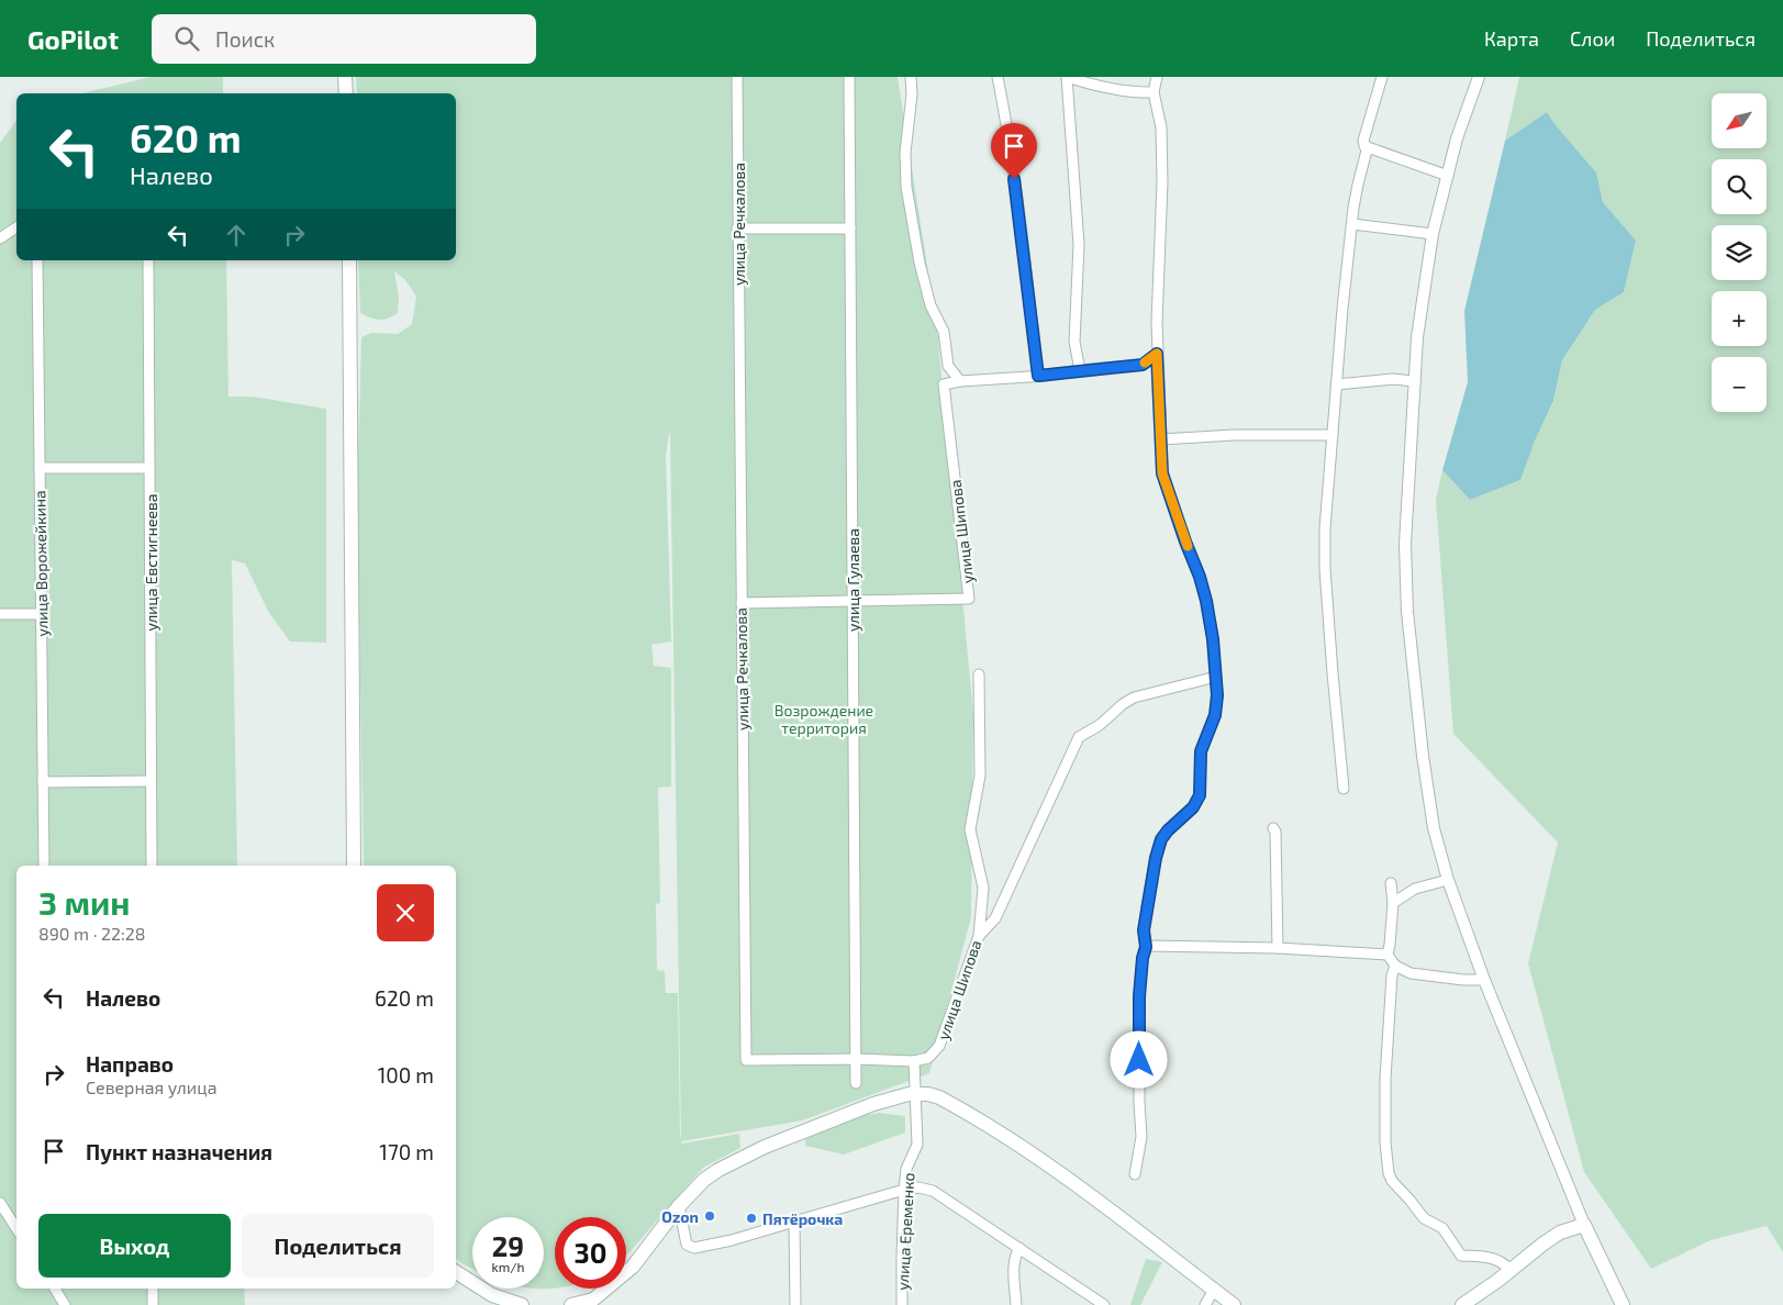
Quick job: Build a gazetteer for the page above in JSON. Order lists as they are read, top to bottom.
{
  "streets": {
    "street": [
      "улица Речкалова",
      "улица Шипова",
      "улица Евстигнеева",
      "улица Ворожейкина",
      "улица Гулаева",
      "улица Еременко"
    ]
  },
  "crossings": [
    ["улица Речкалова", "улица Шипова"],
    ["улица Речкалова", "улица Гулаева"],
    ["улица Шипова", "улица Гулаева"]
  ],
  "parks": ["Возрождение территория"],
  "places": ["Ozon", "Пятёрочка"],
  "north": "bottom left",
  "page": {
    "header": "GoPilot",
    "search": "Поиск",
    "nav": ["Карта", "Слои", "Поделиться"],
    "map_buttons": ["+", "−"],
    "turn": ["620 m", "Налево"],
    "heading": ["3 мин", "890 m · 22:28"],
    "list": [
      {
        "name": "Налево",
        "value": "620 m"
      },
      {
        "name": "Направо",
        "note": "Северная улица",
        "value": "100 m"
      },
      {
        "name": "Пункт назначения",
        "value": "170 m"
      }
    ],
    "buttons": ["Выход", "Поделиться"],
    "speed": "29 km/h",
    "limit": "30"
  }
}
